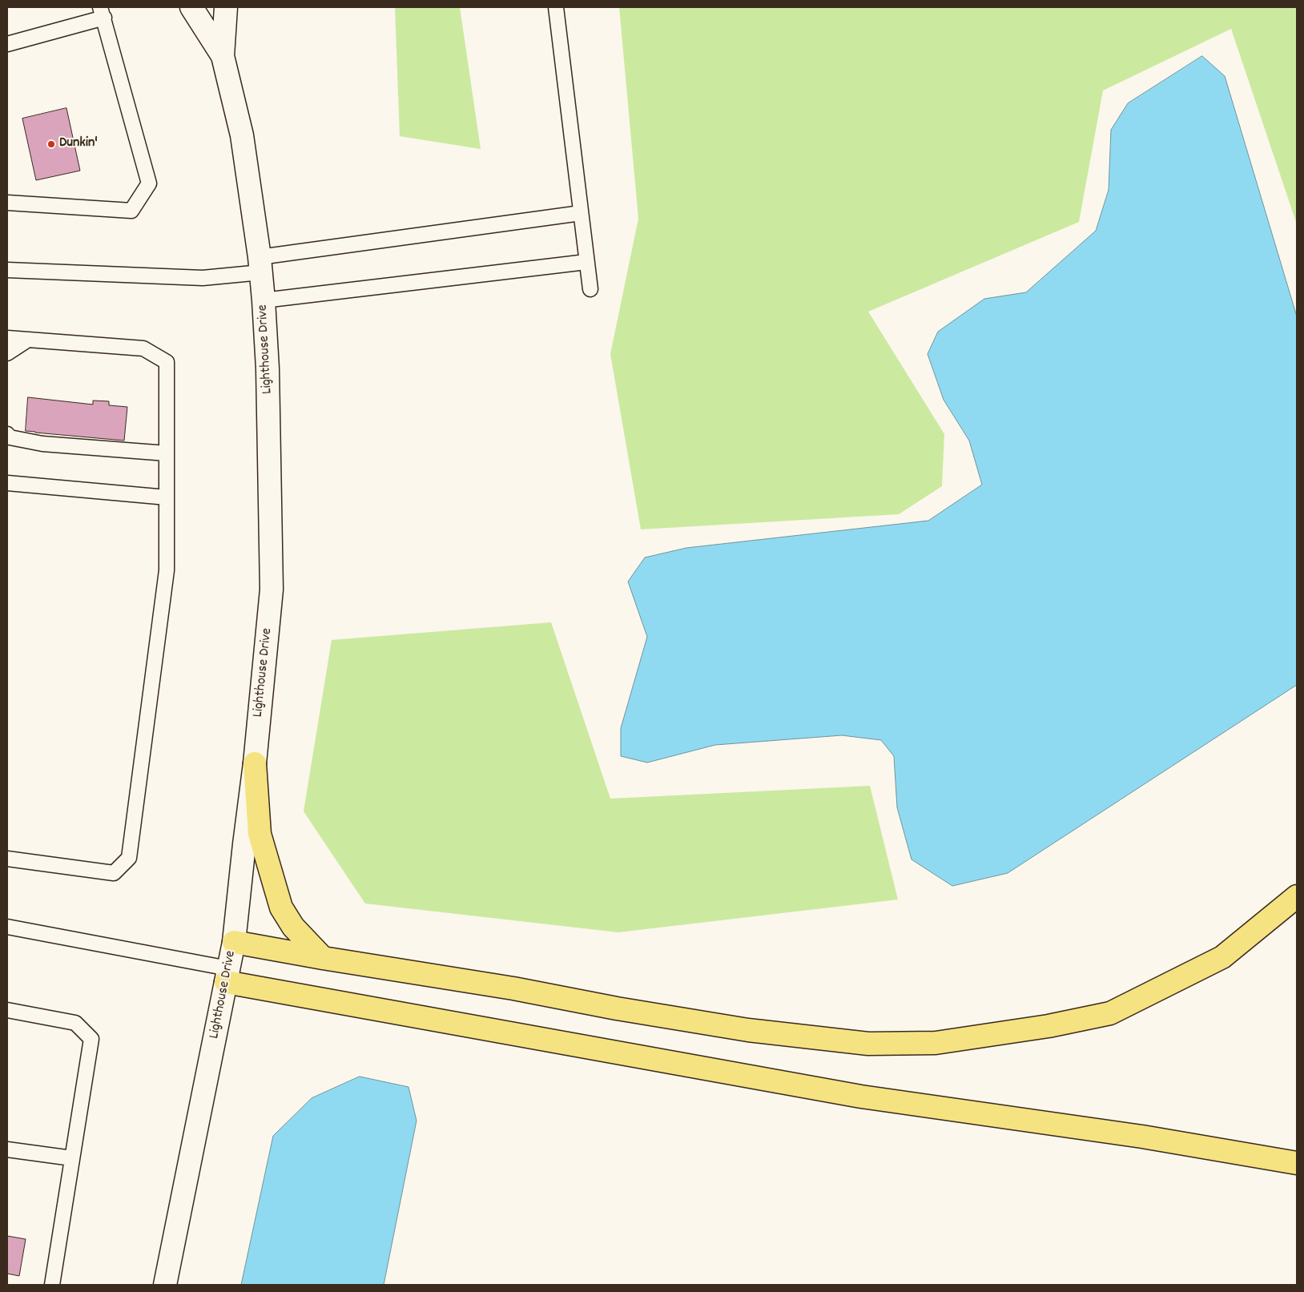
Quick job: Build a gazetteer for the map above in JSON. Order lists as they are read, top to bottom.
{
  "streets": {
    "street": ["Lighthouse Drive"]
  },
  "places": ["Dunkin'"]
}
